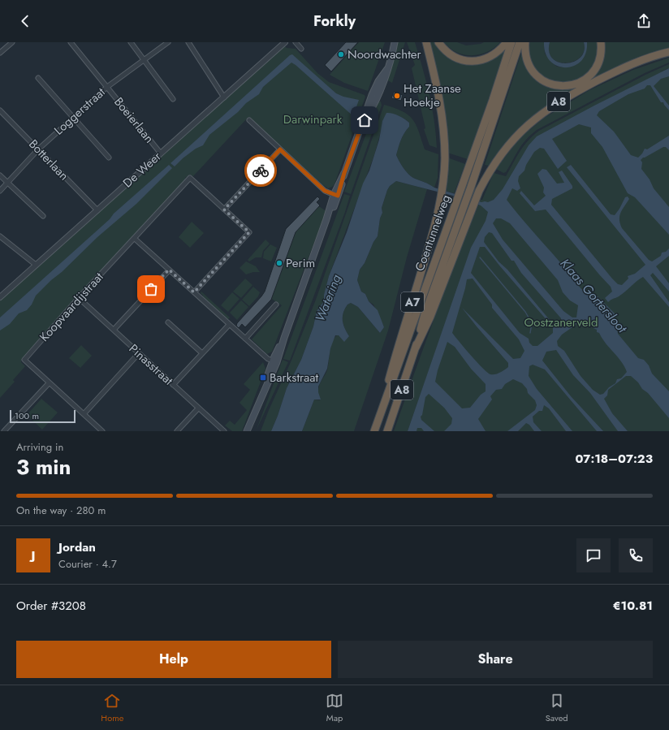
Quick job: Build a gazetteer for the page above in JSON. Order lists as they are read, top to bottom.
{
  "streets": {
    "highway": ["A8", "Coentunnelweg", "A7"],
    "street": [
      "Loggerstraat",
      "Boeierlaan",
      "Botterlaan",
      "De Weer",
      "Koopvaardijstraat",
      "Pinasstraat"
    ]
  },
  "crossings": [
    ["A8", "Coentunnelweg"],
    ["Loggerstraat", "Boeierlaan"],
    ["Loggerstraat", "Botterlaan"],
    ["Boeierlaan", "De Weer"],
    ["Botterlaan", "De Weer"],
    ["Coentunnelweg", "A7"],
    ["Koopvaardijstraat", "Pinasstraat"]
  ],
  "water": ["Klaas Gortersloot", "Watering"],
  "parks": ["Darwinpark", "Oostzanerveld"],
  "places": {
    "other": ["Noordwachter", "Het Zaanse Hoekje", "Perim"],
    "transit": ["Barkstraat"]
  },
  "scale_bar": "100 m",
  "page": {
    "header": "Forkly",
    "scale": "100 m",
    "heading": ["3 min", "Arriving in", "07:18–07:23"],
    "panel": [
      "Jordan",
      "Courier · 4.7",
      "Order #3208",
      "€10.81"
    ],
    "bar": "On the way · 280 m",
    "round": "J",
    "buttons": ["Help", "Share"],
    "tabs": ["Home", "Map", "Saved"]
  }
}
